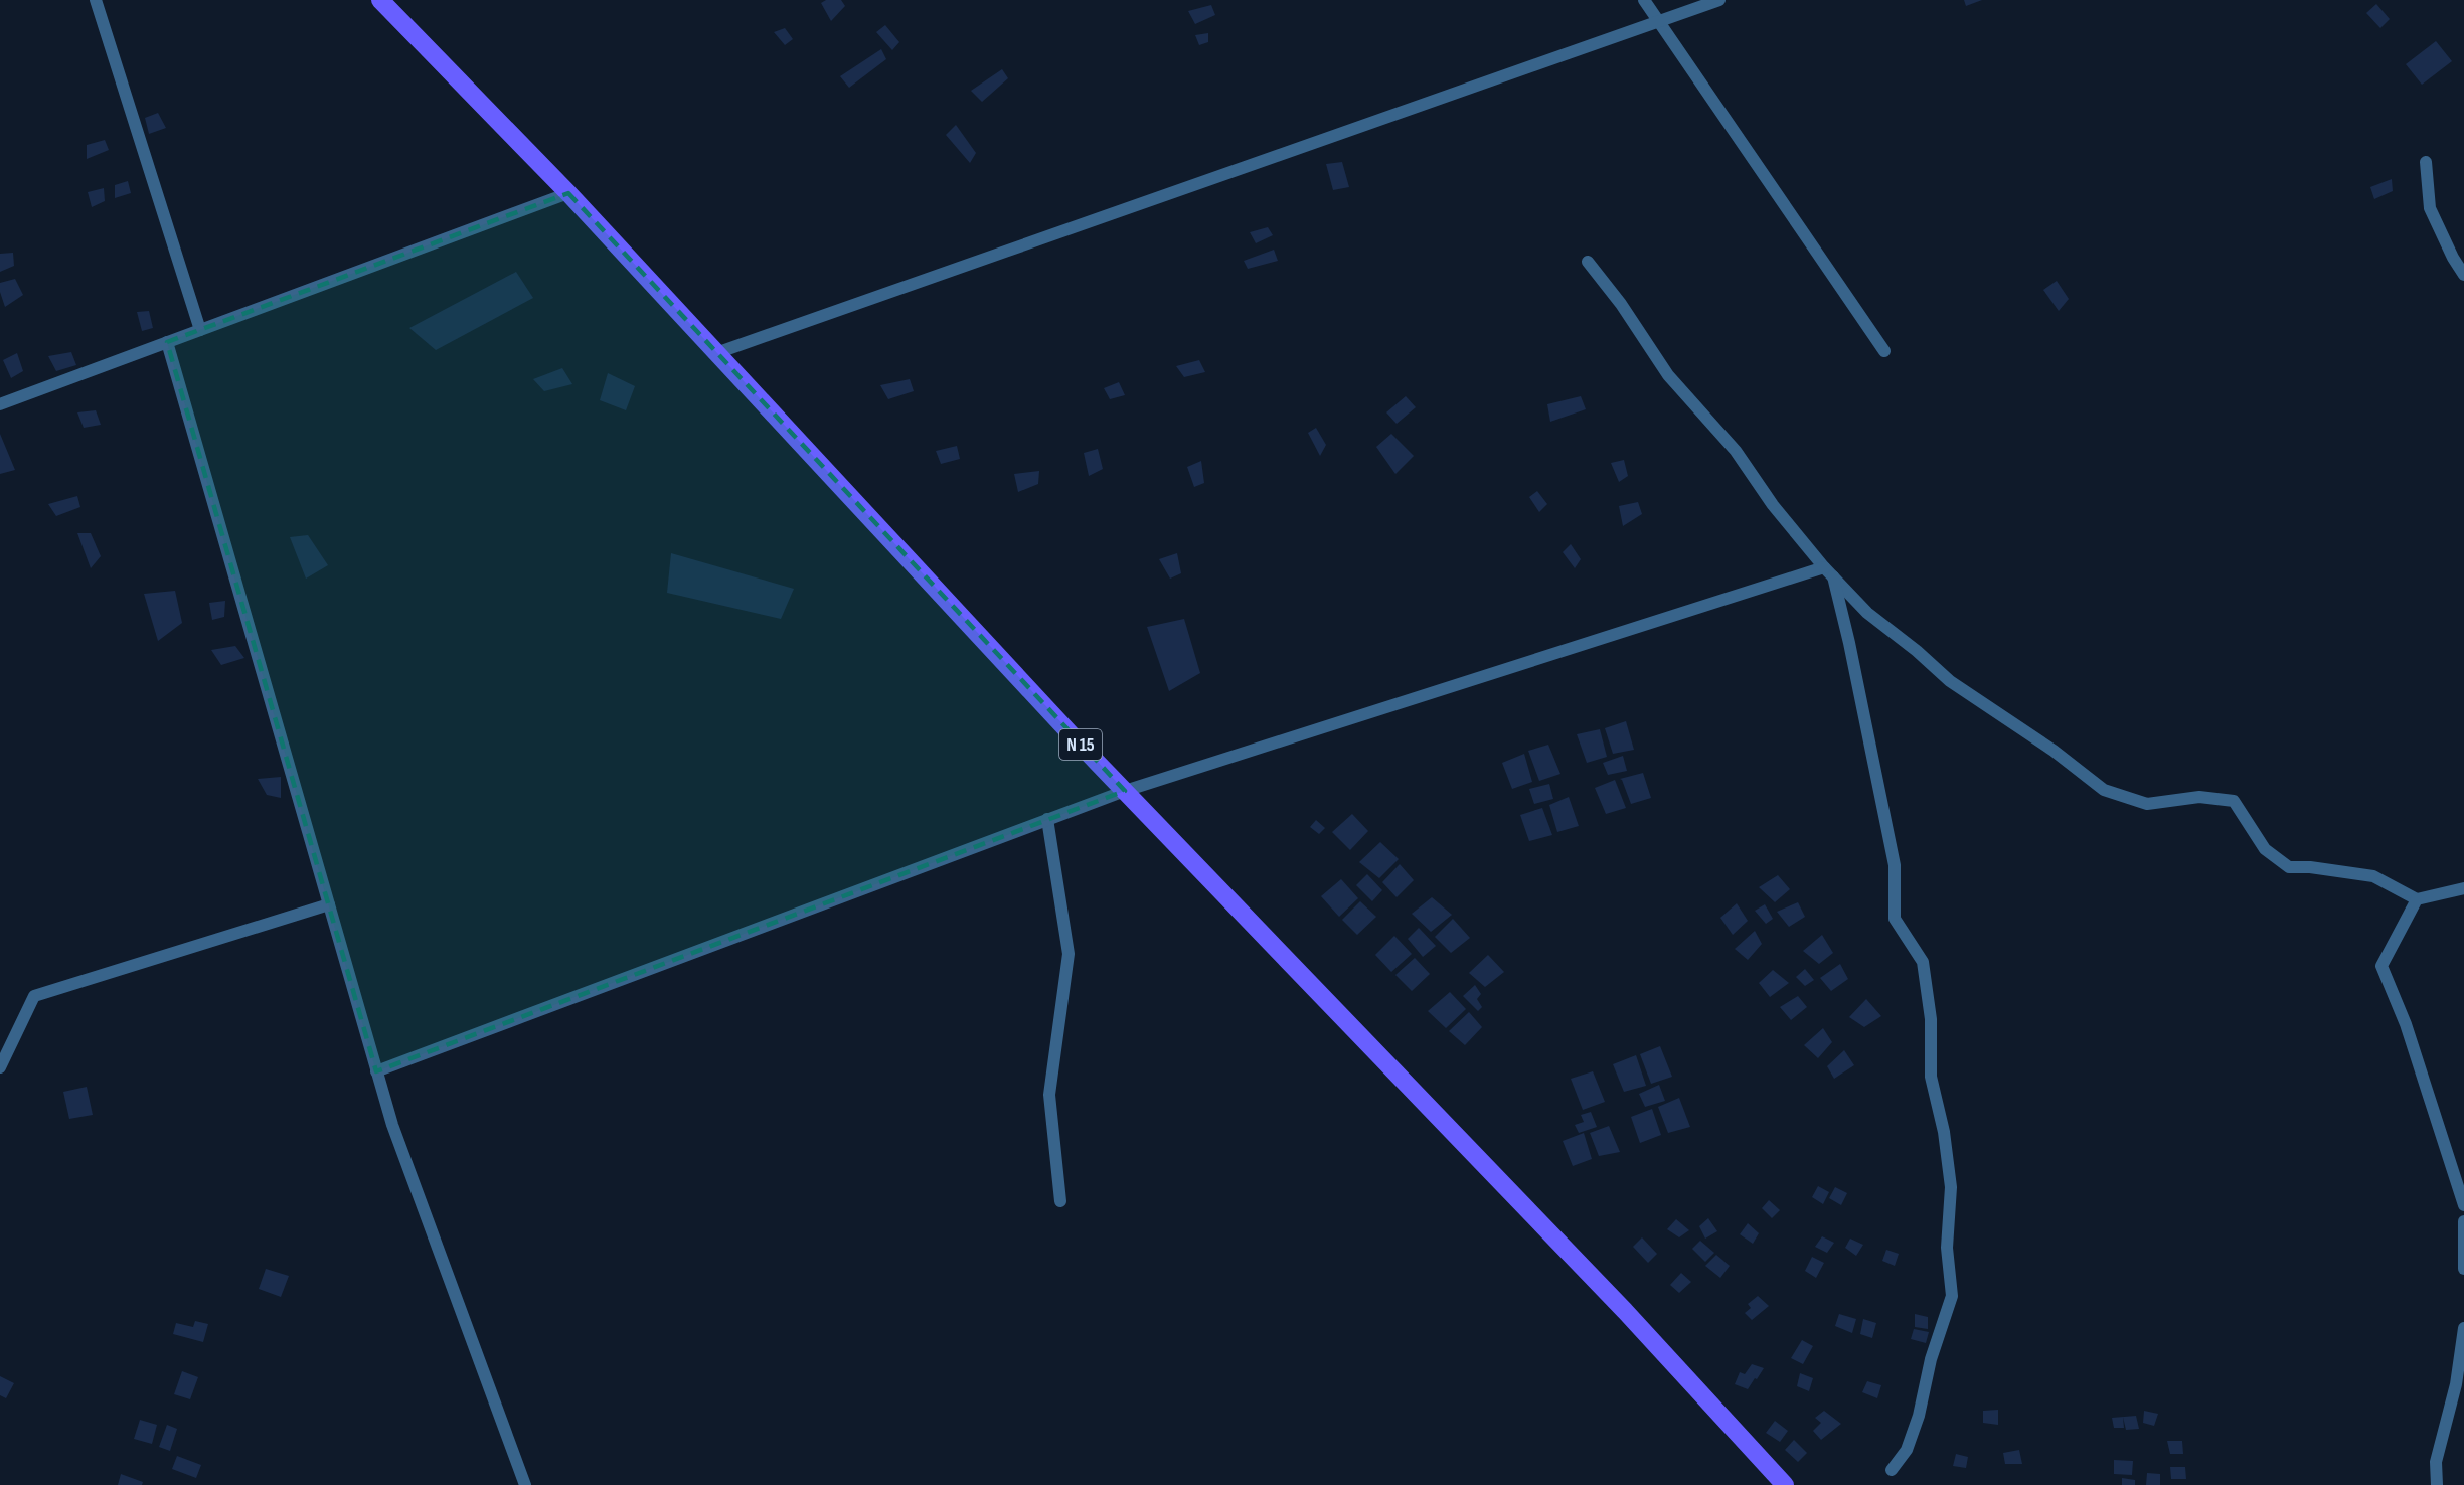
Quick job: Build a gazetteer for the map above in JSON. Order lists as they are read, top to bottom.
{
  "streets": {
    "main road": ["N 15"]
  }
}
